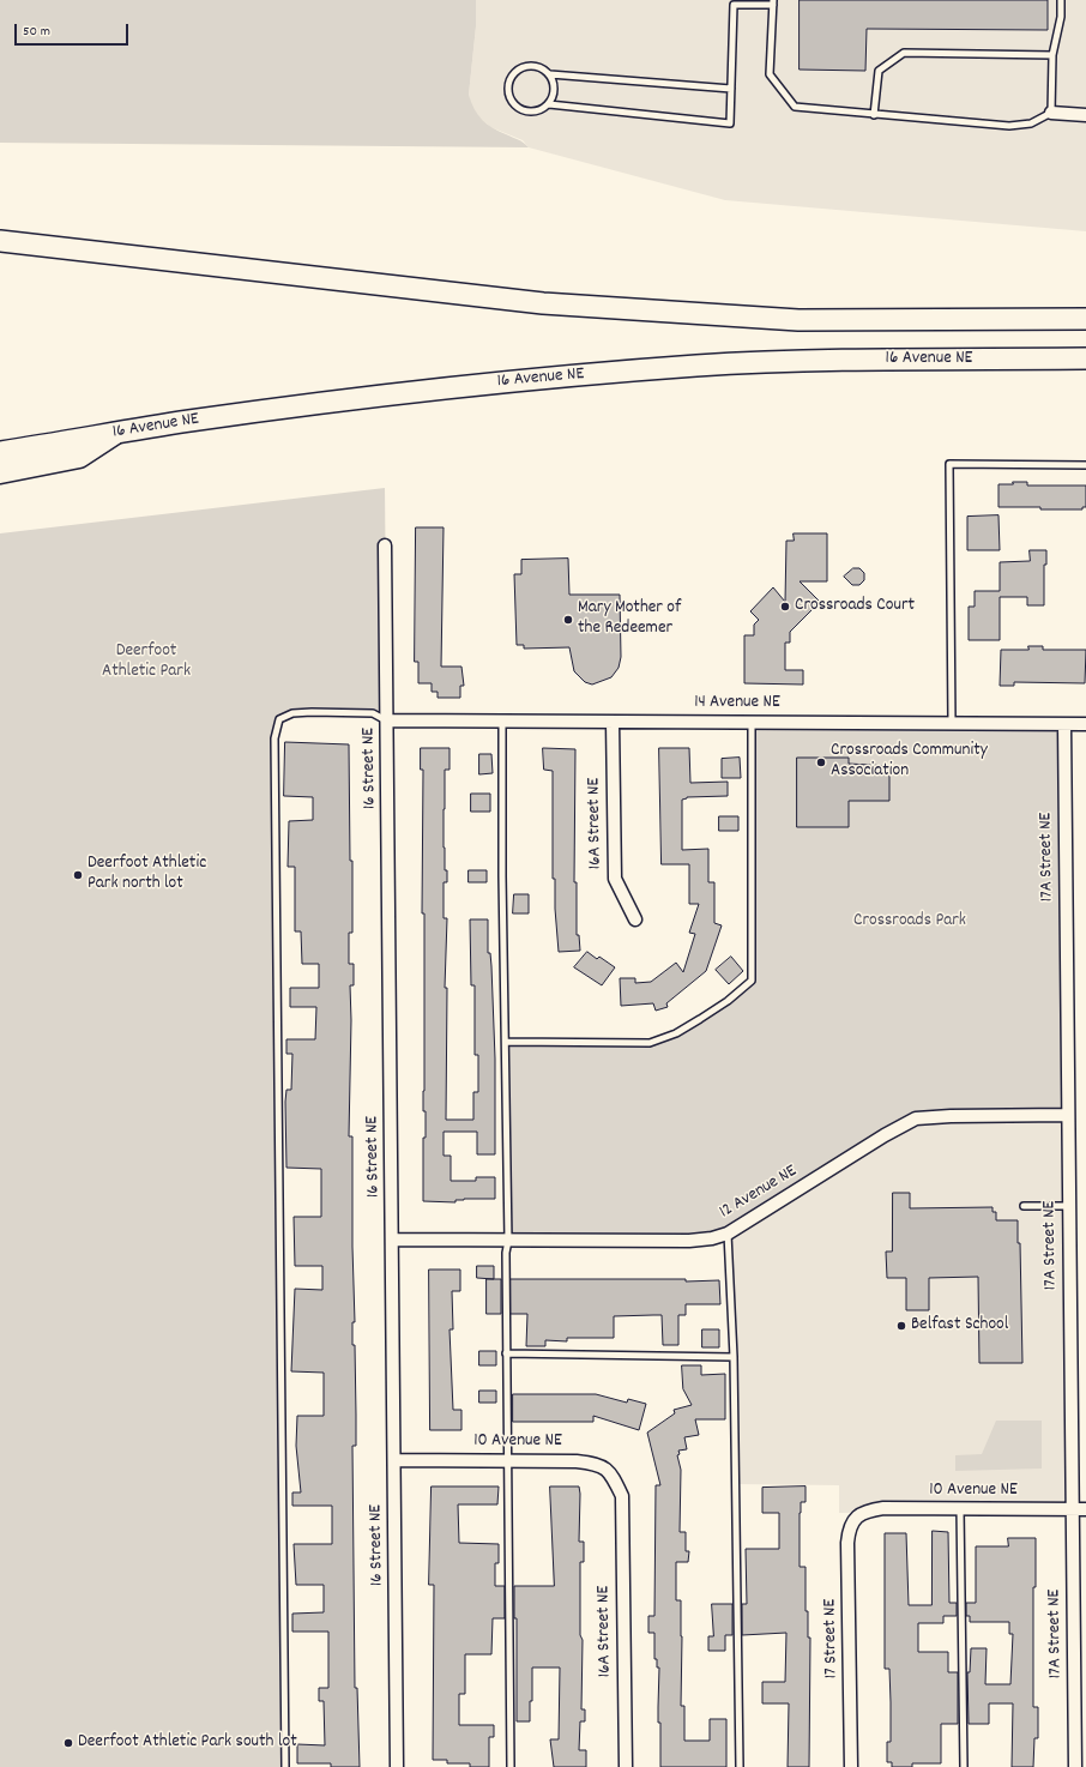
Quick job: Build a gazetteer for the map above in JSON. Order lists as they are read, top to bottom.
{
  "streets": {
    "highway": ["16 Avenue NE"],
    "street": [
      "14 Avenue NE",
      "16 Street NE",
      "16A Street NE",
      "17A Street NE",
      "12 Avenue NE",
      "10 Avenue NE",
      "17 Street NE"
    ]
  },
  "crossings": [
    ["14 Avenue NE", "16 Street NE"],
    ["14 Avenue NE", "16A Street NE"],
    ["14 Avenue NE", "17A Street NE"],
    ["16 Street NE", "12 Avenue NE"],
    ["16 Street NE", "10 Avenue NE"],
    ["16A Street NE", "10 Avenue NE"],
    ["17A Street NE", "12 Avenue NE"],
    ["17A Street NE", "10 Avenue NE"],
    ["10 Avenue NE", "17 Street NE"]
  ],
  "parks": ["Deerfoot Athletic Park", "Crossroads Park"],
  "places": [
    "Crossroads Court",
    "Mary Mother of the Redeemer",
    "Crossroads Community Association",
    "Deerfoot Athletic Park north lot",
    "Belfast School",
    "Deerfoot Athletic Park south lot"
  ],
  "scale_bar": "50 m"
}
